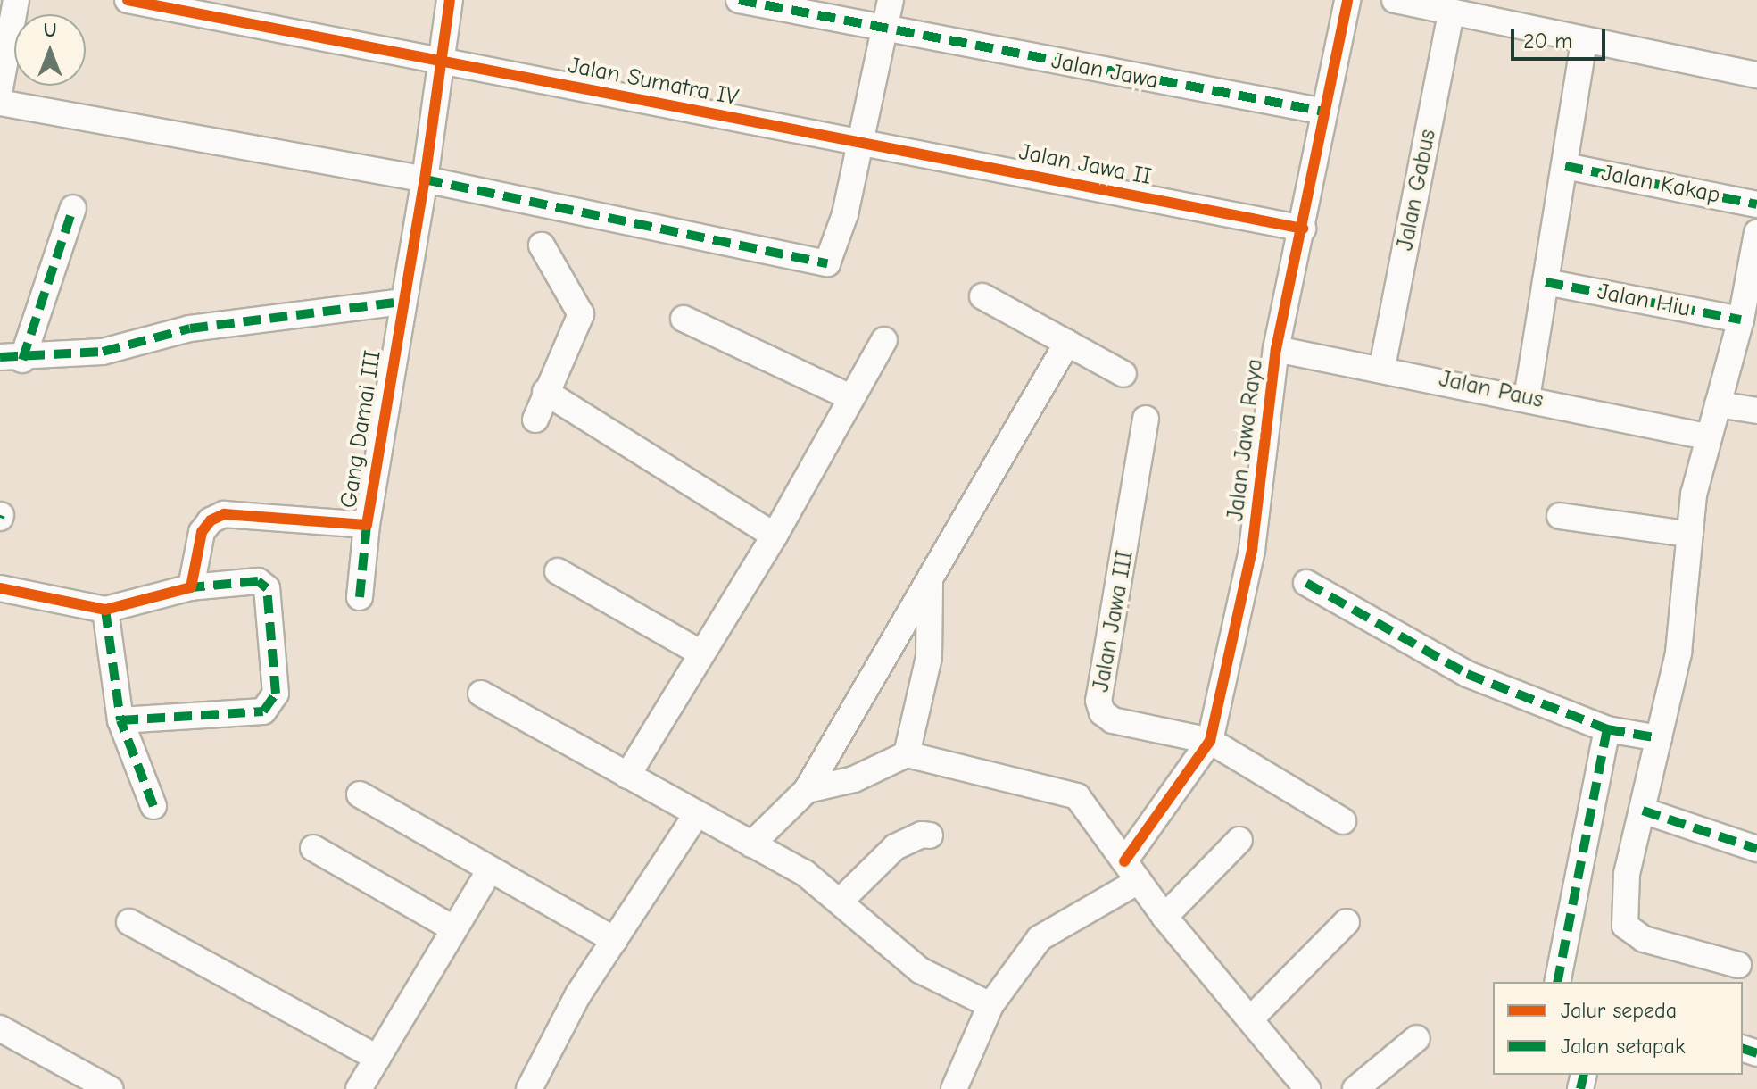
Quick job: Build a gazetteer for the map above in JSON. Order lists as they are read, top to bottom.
{
  "streets": {
    "street": [
      "Jalan Jawa",
      "Jalan Sumatra IV",
      "Jalan Jawa II",
      "Jalan Kakap",
      "Jalan Gabus",
      "Jalan Hiu",
      "Jalan Paus",
      "Gang Damai III",
      "Jalan Jawa Raya",
      "Jalan Jawa III"
    ]
  },
  "crossings": [
    ["Jalan Jawa", "Jalan Jawa Raya"],
    ["Jalan Sumatra IV", "Jalan Jawa II"],
    ["Jalan Sumatra IV", "Gang Damai III"],
    ["Jalan Jawa II", "Jalan Jawa Raya"],
    ["Jalan Gabus", "Jalan Paus"],
    ["Jalan Paus", "Jalan Jawa Raya"],
    ["Jalan Jawa Raya", "Jalan Jawa III"]
  ],
  "legend": ["Jalur sepeda", "Jalan setapak"],
  "scale_bar": "20 m",
  "north": "top"
}
